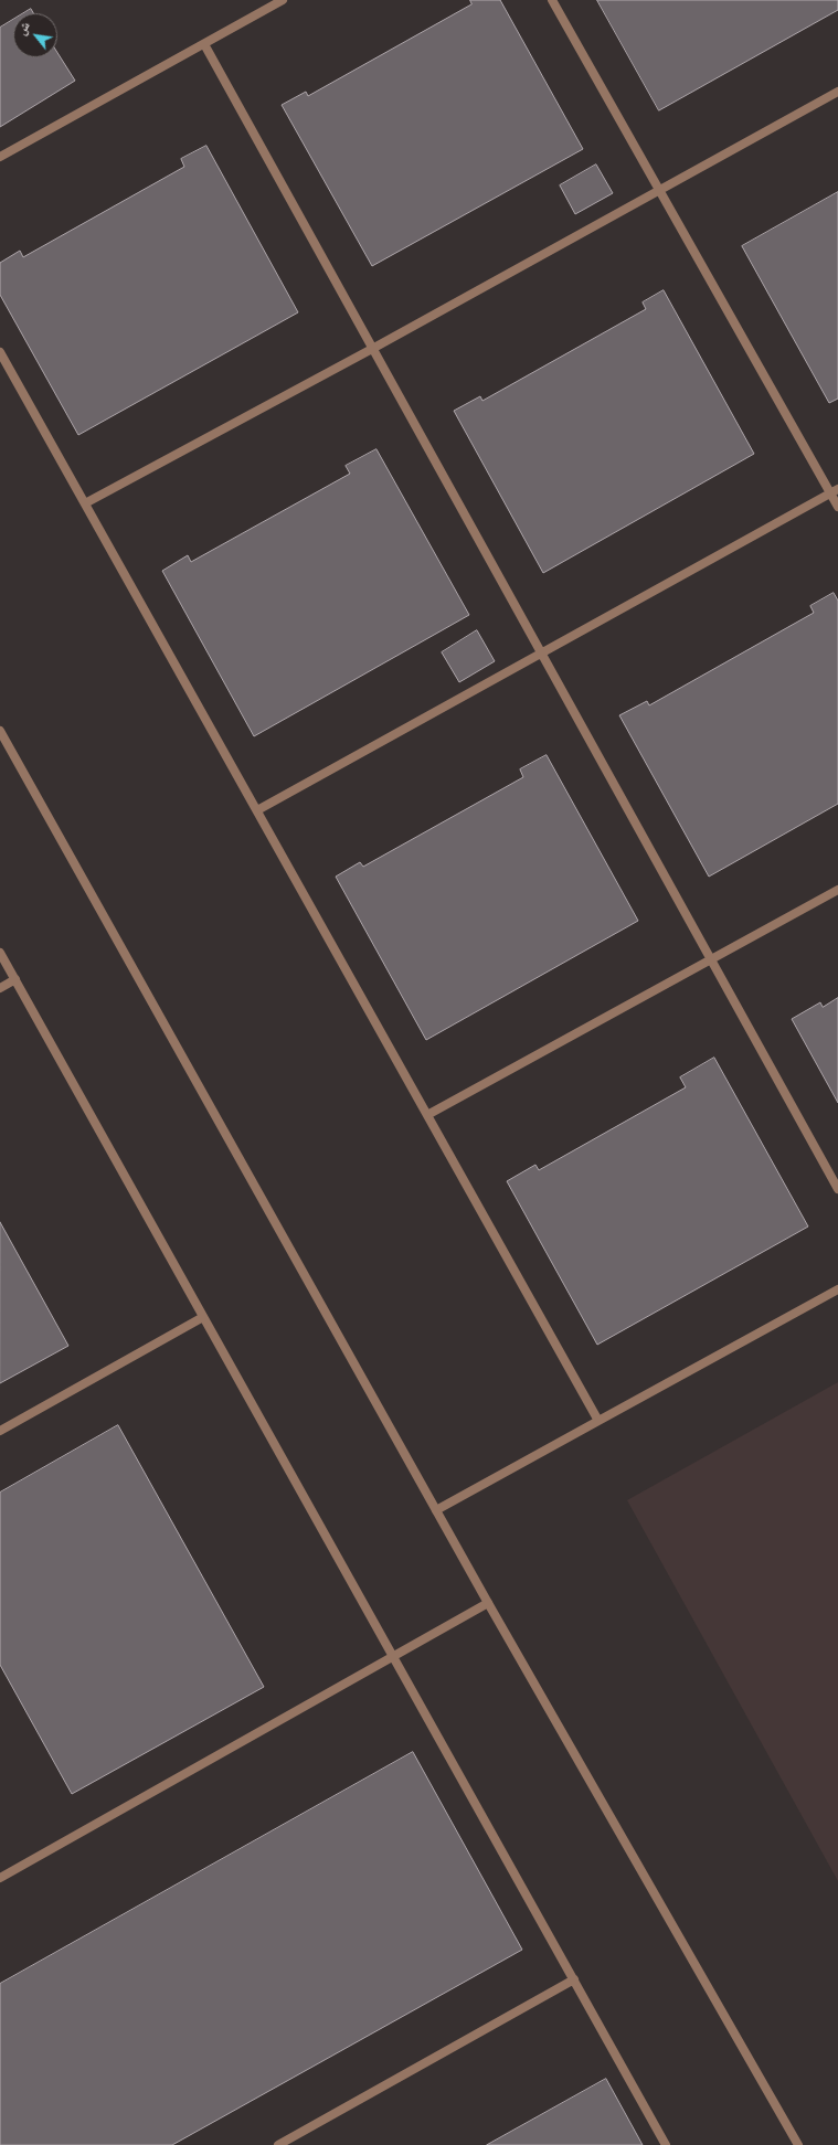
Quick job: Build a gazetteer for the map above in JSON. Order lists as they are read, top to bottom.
{
  "north": "top left"
}
